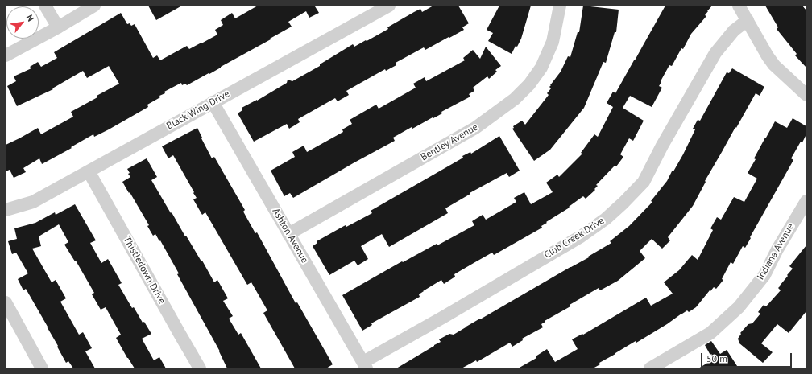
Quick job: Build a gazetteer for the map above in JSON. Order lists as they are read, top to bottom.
{
  "streets": {
    "street": [
      "Black Wing Drive",
      "Bentley Avenue",
      "Ashton Avenue",
      "Club Creek Drive",
      "Indiana Avenue",
      "Thistledown Drive"
    ]
  },
  "crossings": [
    ["Black Wing Drive", "Ashton Avenue"],
    ["Black Wing Drive", "Thistledown Drive"],
    ["Bentley Avenue", "Ashton Avenue"],
    ["Ashton Avenue", "Club Creek Drive"]
  ],
  "scale_bar": "50 m",
  "north": "top right"
}
